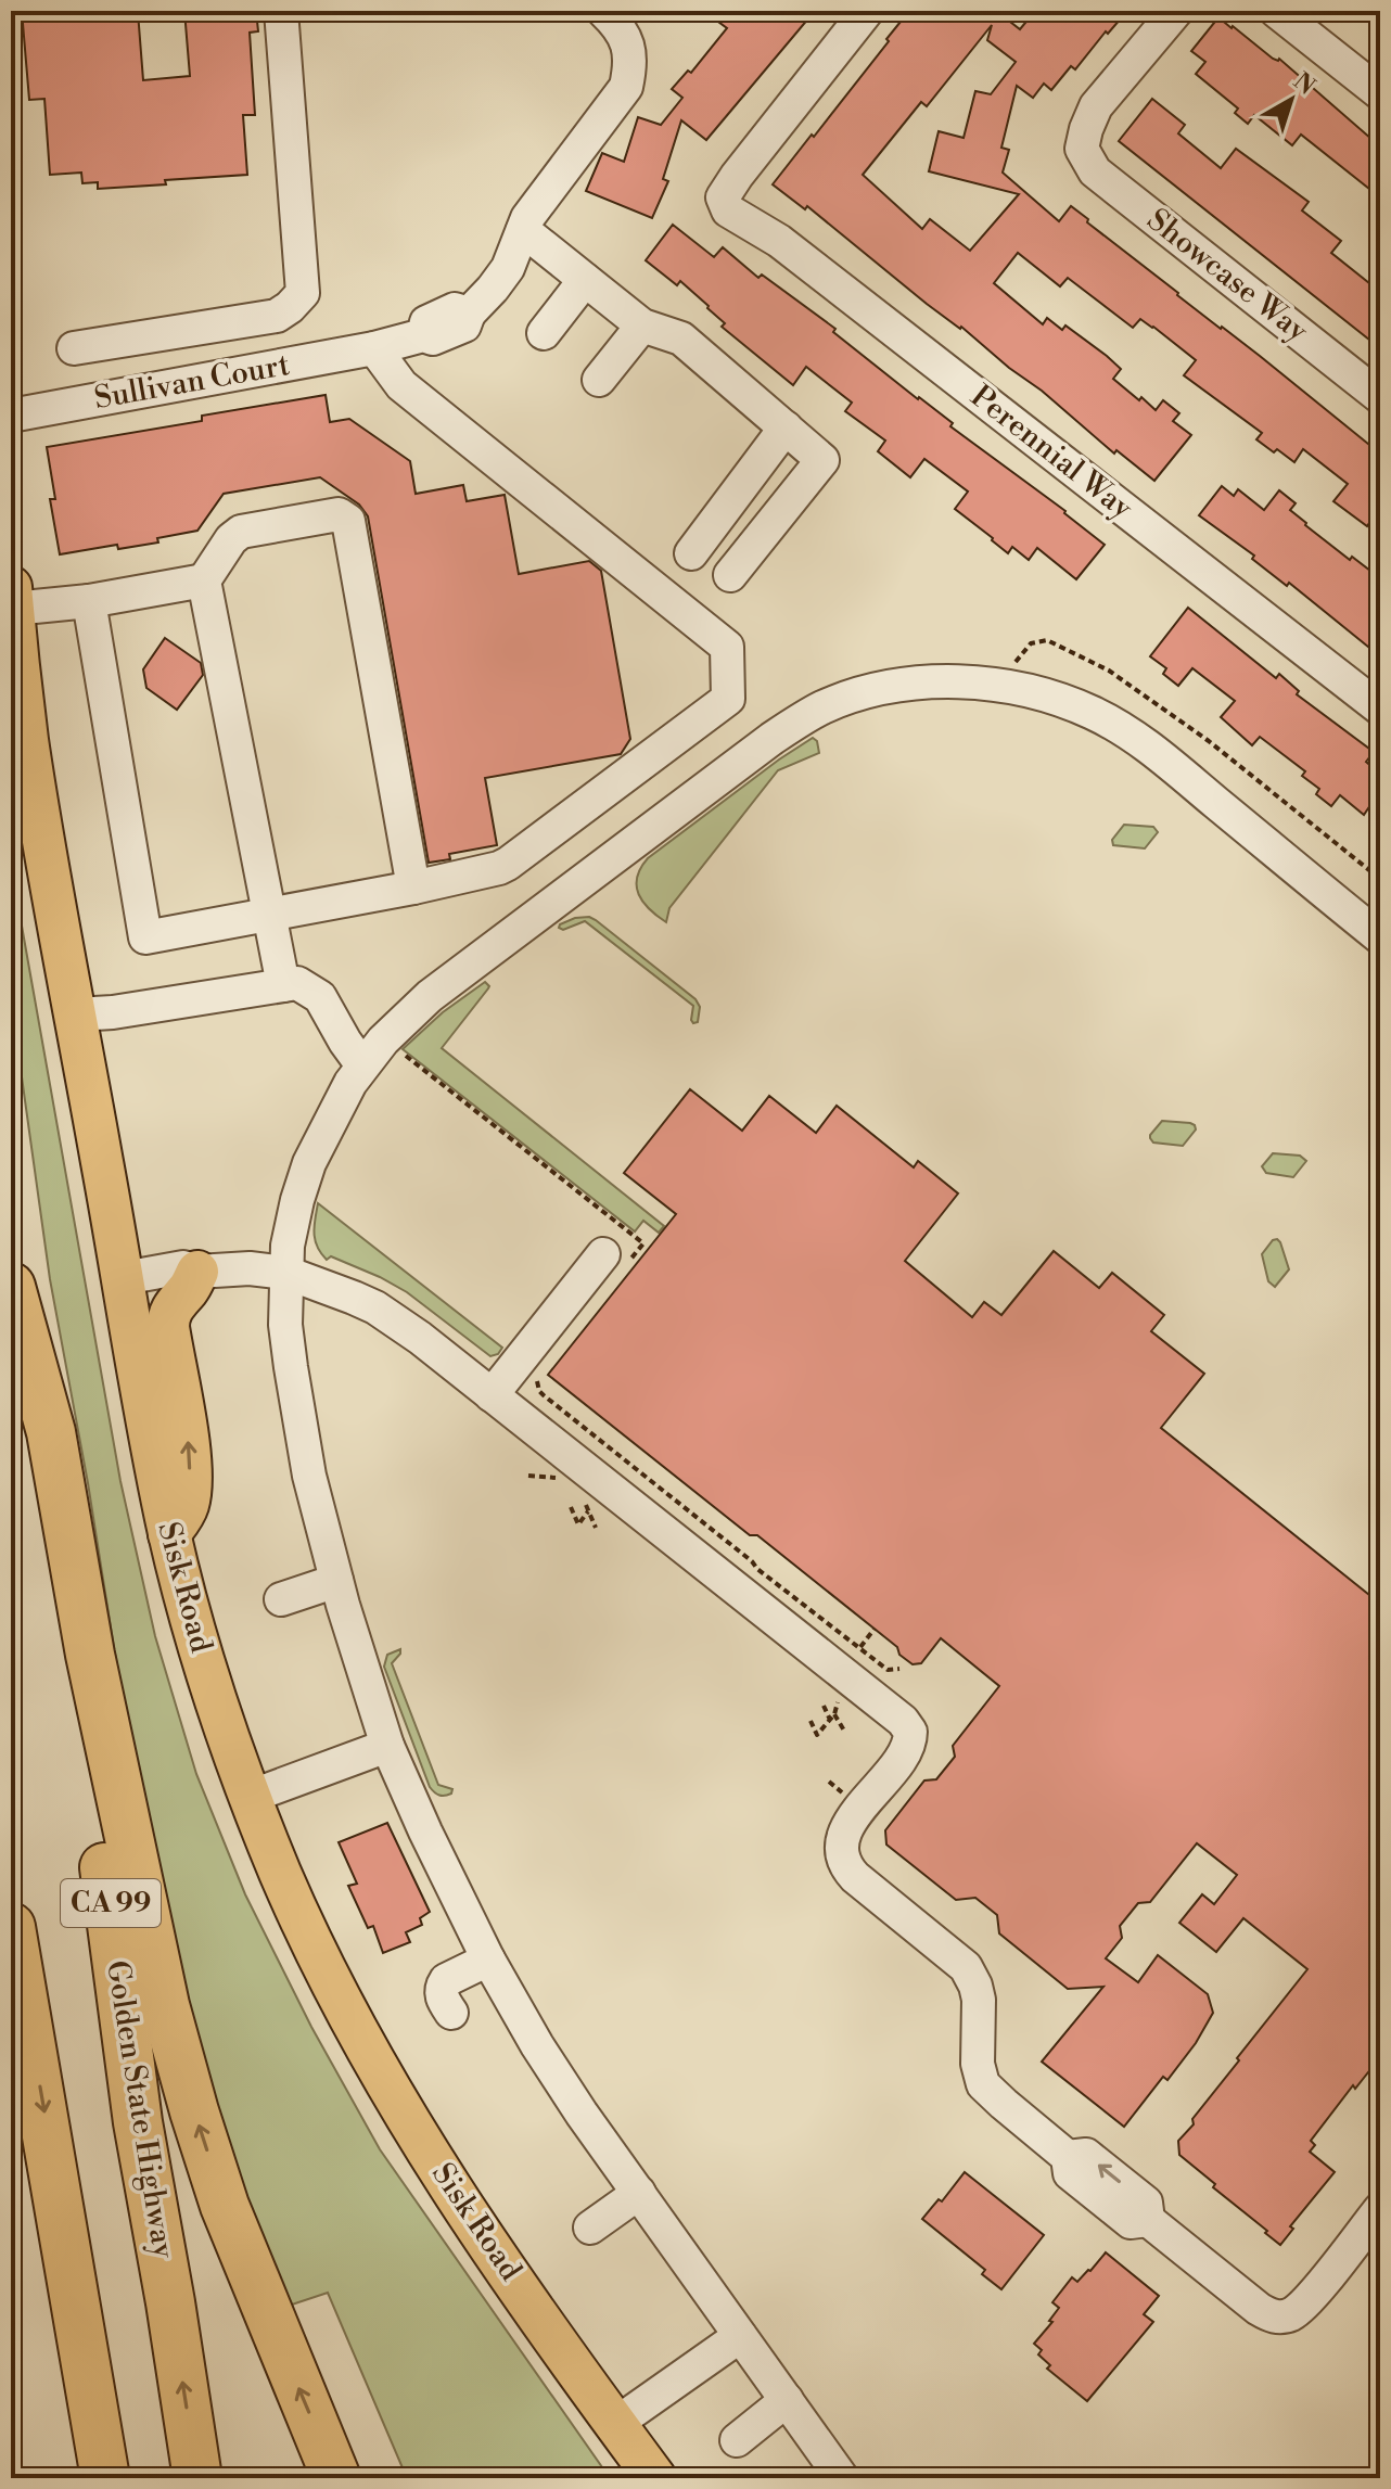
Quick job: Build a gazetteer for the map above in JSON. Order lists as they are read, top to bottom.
{
  "streets": {
    "highway": ["CA 99", "Golden State Highway"],
    "main road": ["Sisk Road"],
    "street": ["Showcase Way", "Sullivan Court", "Perennial Way"]
  },
  "north": "top right"
}
